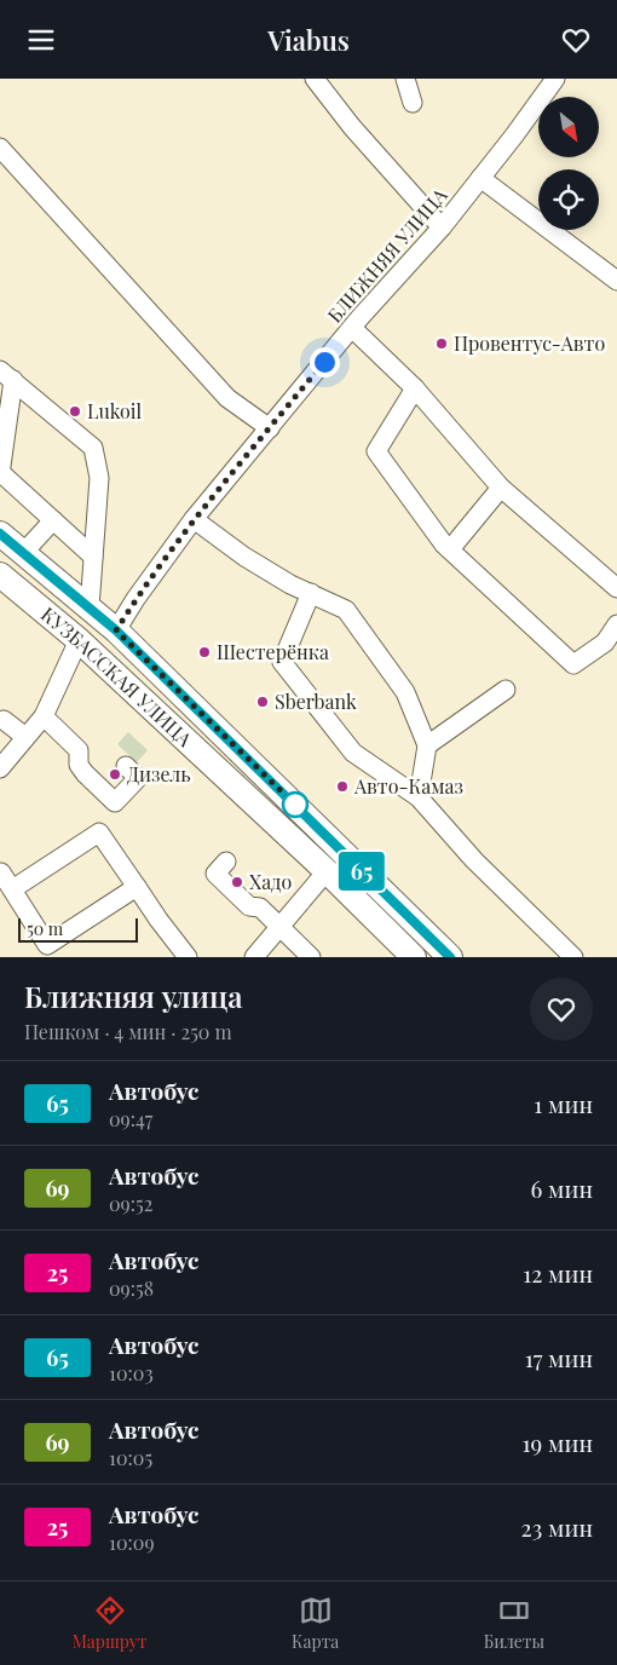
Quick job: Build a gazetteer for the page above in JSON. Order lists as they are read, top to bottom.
{
  "streets": {
    "main road": ["КУЗБАССКАЯ УЛИЦА"],
    "street": ["БЛИЖНЯЯ УЛИЦА"]
  },
  "crossings": [
    ["БЛИЖНЯЯ УЛИЦА", "КУЗБАССКАЯ УЛИЦА"]
  ],
  "places": [
    "Провентус-Авто",
    "Lukoil",
    "Шестерёнка",
    "Sberbank",
    "Дизель",
    "Авто-Камаз",
    "Хадо"
  ],
  "lines": ["bus line 65"],
  "scale_bar": "50 m",
  "north": "bottom right",
  "page": {
    "header": "Viabus",
    "on_map": "65",
    "scale": "50 m",
    "heading": ["Ближняя улица", "Пешком · 4 мин · 250 m"],
    "list": [
      {
        "mark": "65",
        "name": "Автобус",
        "note": "09:47",
        "value": "1 мин"
      },
      {
        "mark": "69",
        "name": "Автобус",
        "note": "09:52",
        "value": "6 мин"
      },
      {
        "mark": "25",
        "name": "Автобус",
        "note": "09:58",
        "value": "12 мин"
      },
      {
        "mark": "65",
        "name": "Автобус",
        "note": "10:03",
        "value": "17 мин"
      },
      {
        "mark": "69",
        "name": "Автобус",
        "note": "10:05",
        "value": "19 мин"
      },
      {
        "mark": "25",
        "name": "Автобус",
        "note": "10:09",
        "value": "23 мин"
      }
    ],
    "tabs": ["Маршрут", "Карта", "Билеты"]
  }
}
